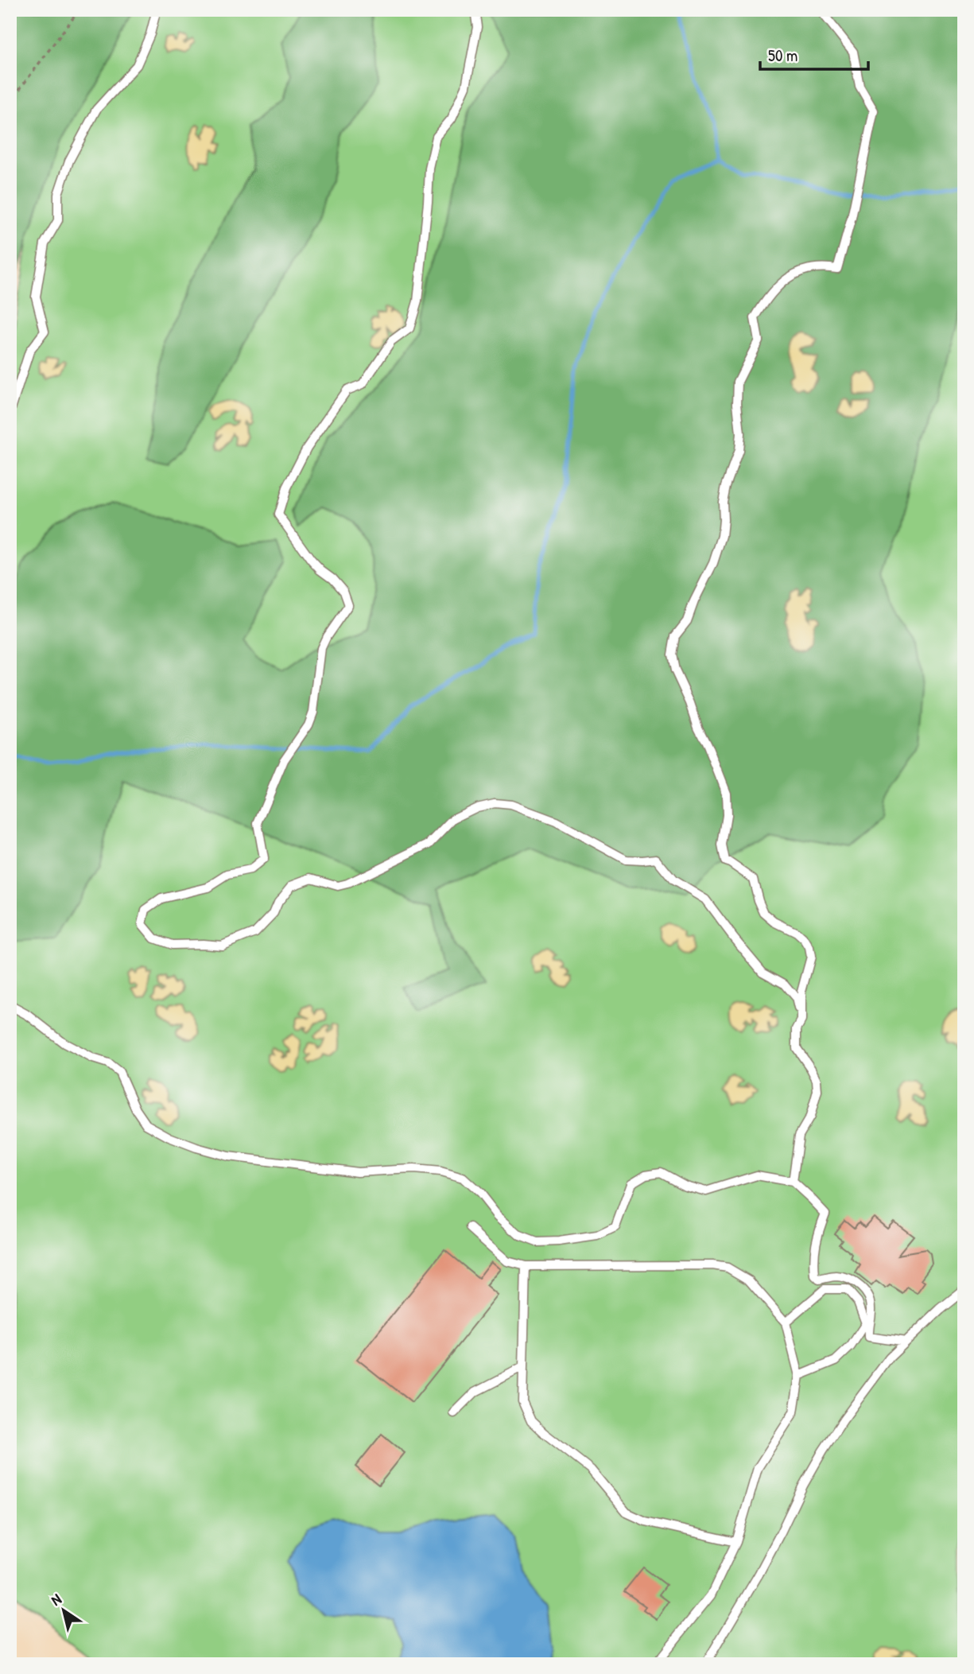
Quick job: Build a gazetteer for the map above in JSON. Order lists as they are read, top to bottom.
{
  "scale_bar": "50 m",
  "north": "top left"
}
